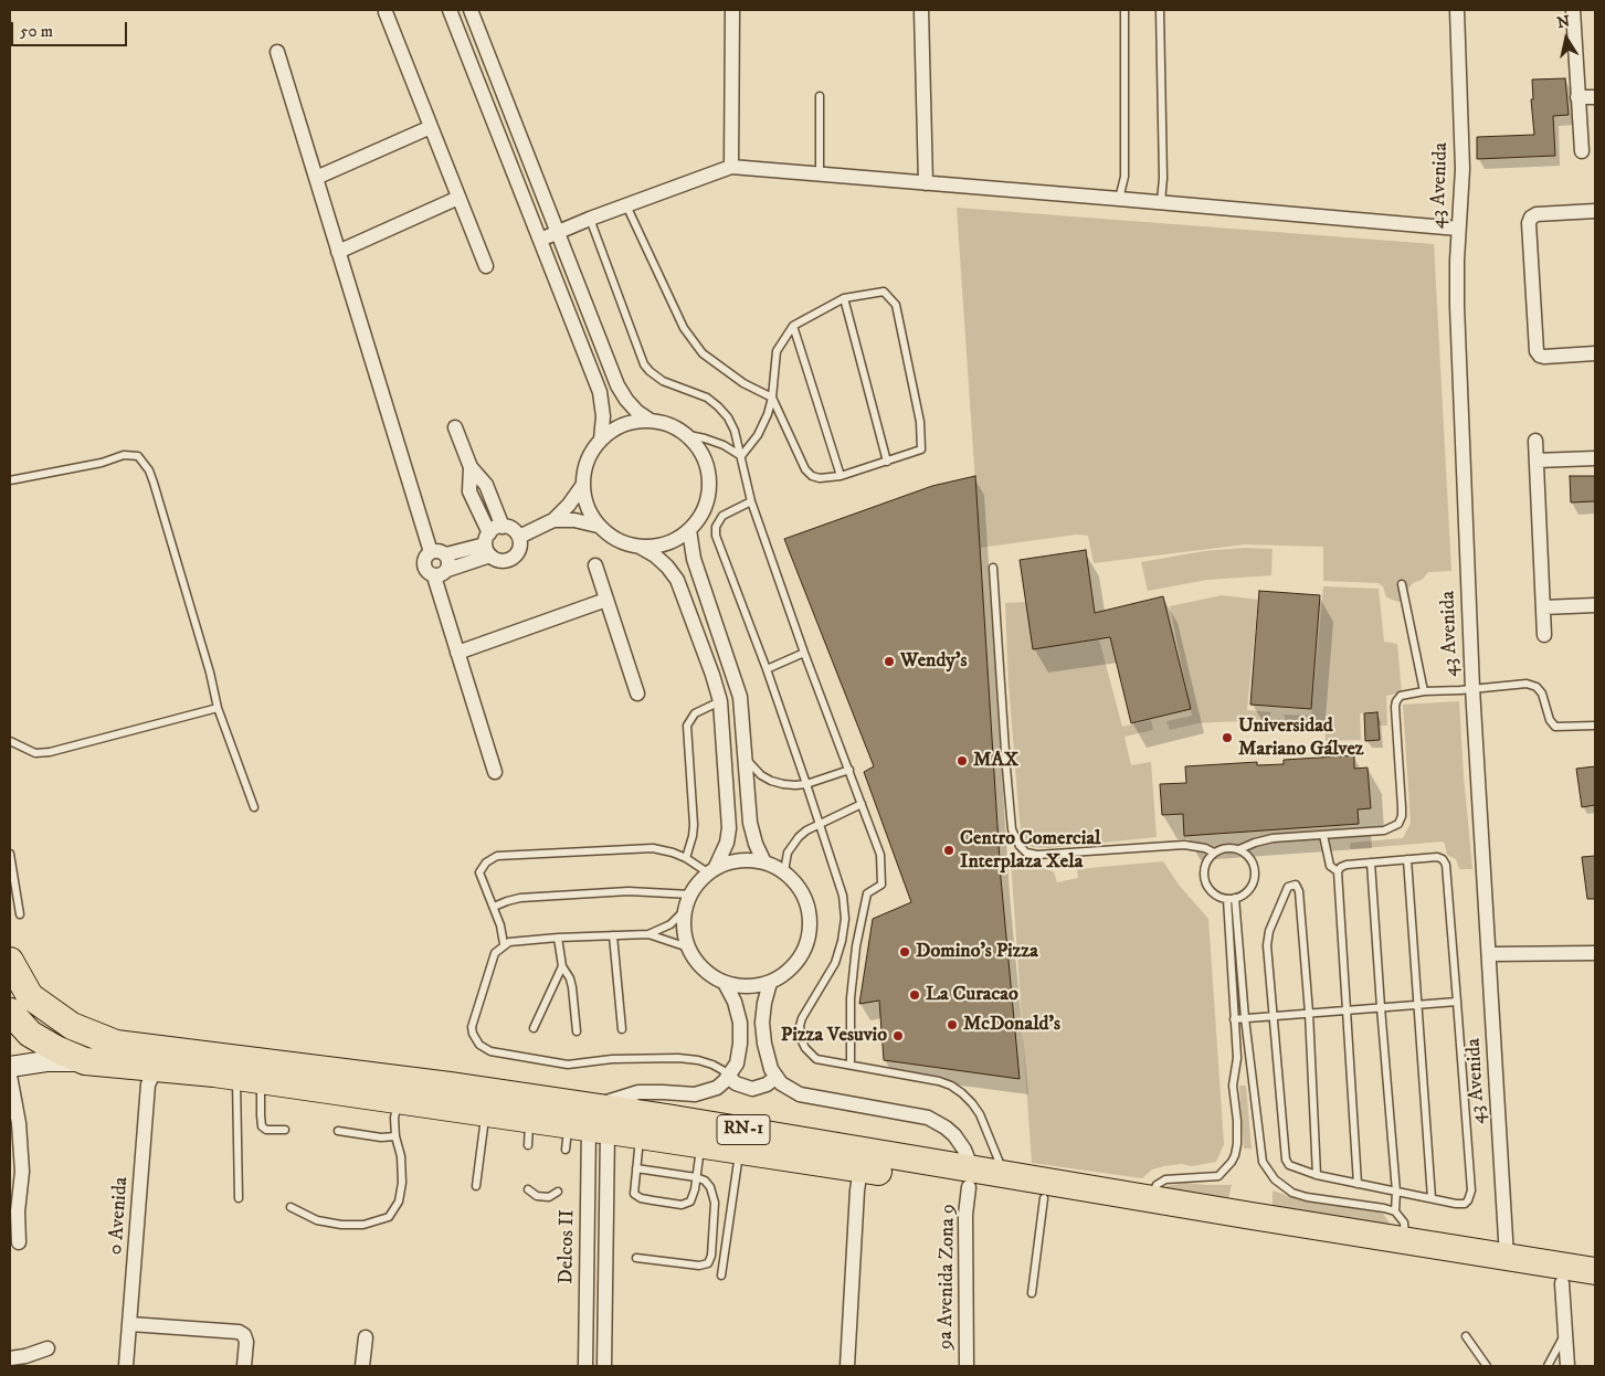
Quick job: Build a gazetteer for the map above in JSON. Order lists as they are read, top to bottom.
{
  "streets": {
    "highway": ["RN-1"],
    "street": [
      "43 Avenida",
      "0 Avenida",
      "Delcos II",
      "9a Avenida Zona 9"
    ]
  },
  "crossings": [
    ["43 Avenida", "RN-1"],
    ["RN-1", "0 Avenida"],
    ["RN-1", "Delcos II"],
    ["RN-1", "9a Avenida Zona 9"]
  ],
  "places": [
    "Wendy's",
    "Universidad Mariano Gálvez",
    "MAX",
    "Centro Comercial Interplaza Xela",
    "Domino's Pizza",
    "La Curacao",
    "McDonald's",
    "Pizza Vesuvio"
  ],
  "scale_bar": "50 m",
  "north": "top"
}
